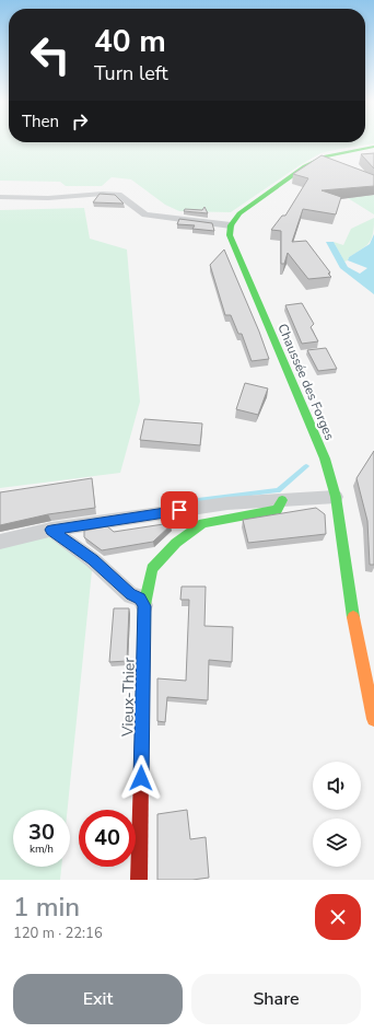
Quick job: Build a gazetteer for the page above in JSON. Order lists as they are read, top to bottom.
{
  "streets": {
    "main road": ["Chaussée des Forges", "Vieux-Thier"]
  },
  "page": {
    "turn": ["40 m", "Turn left"],
    "then": "Then",
    "speed": "30 km/h",
    "limit": "40",
    "heading": ["1 min", "120 m · 22:16"],
    "buttons": ["Exit", "Share"]
  }
}
